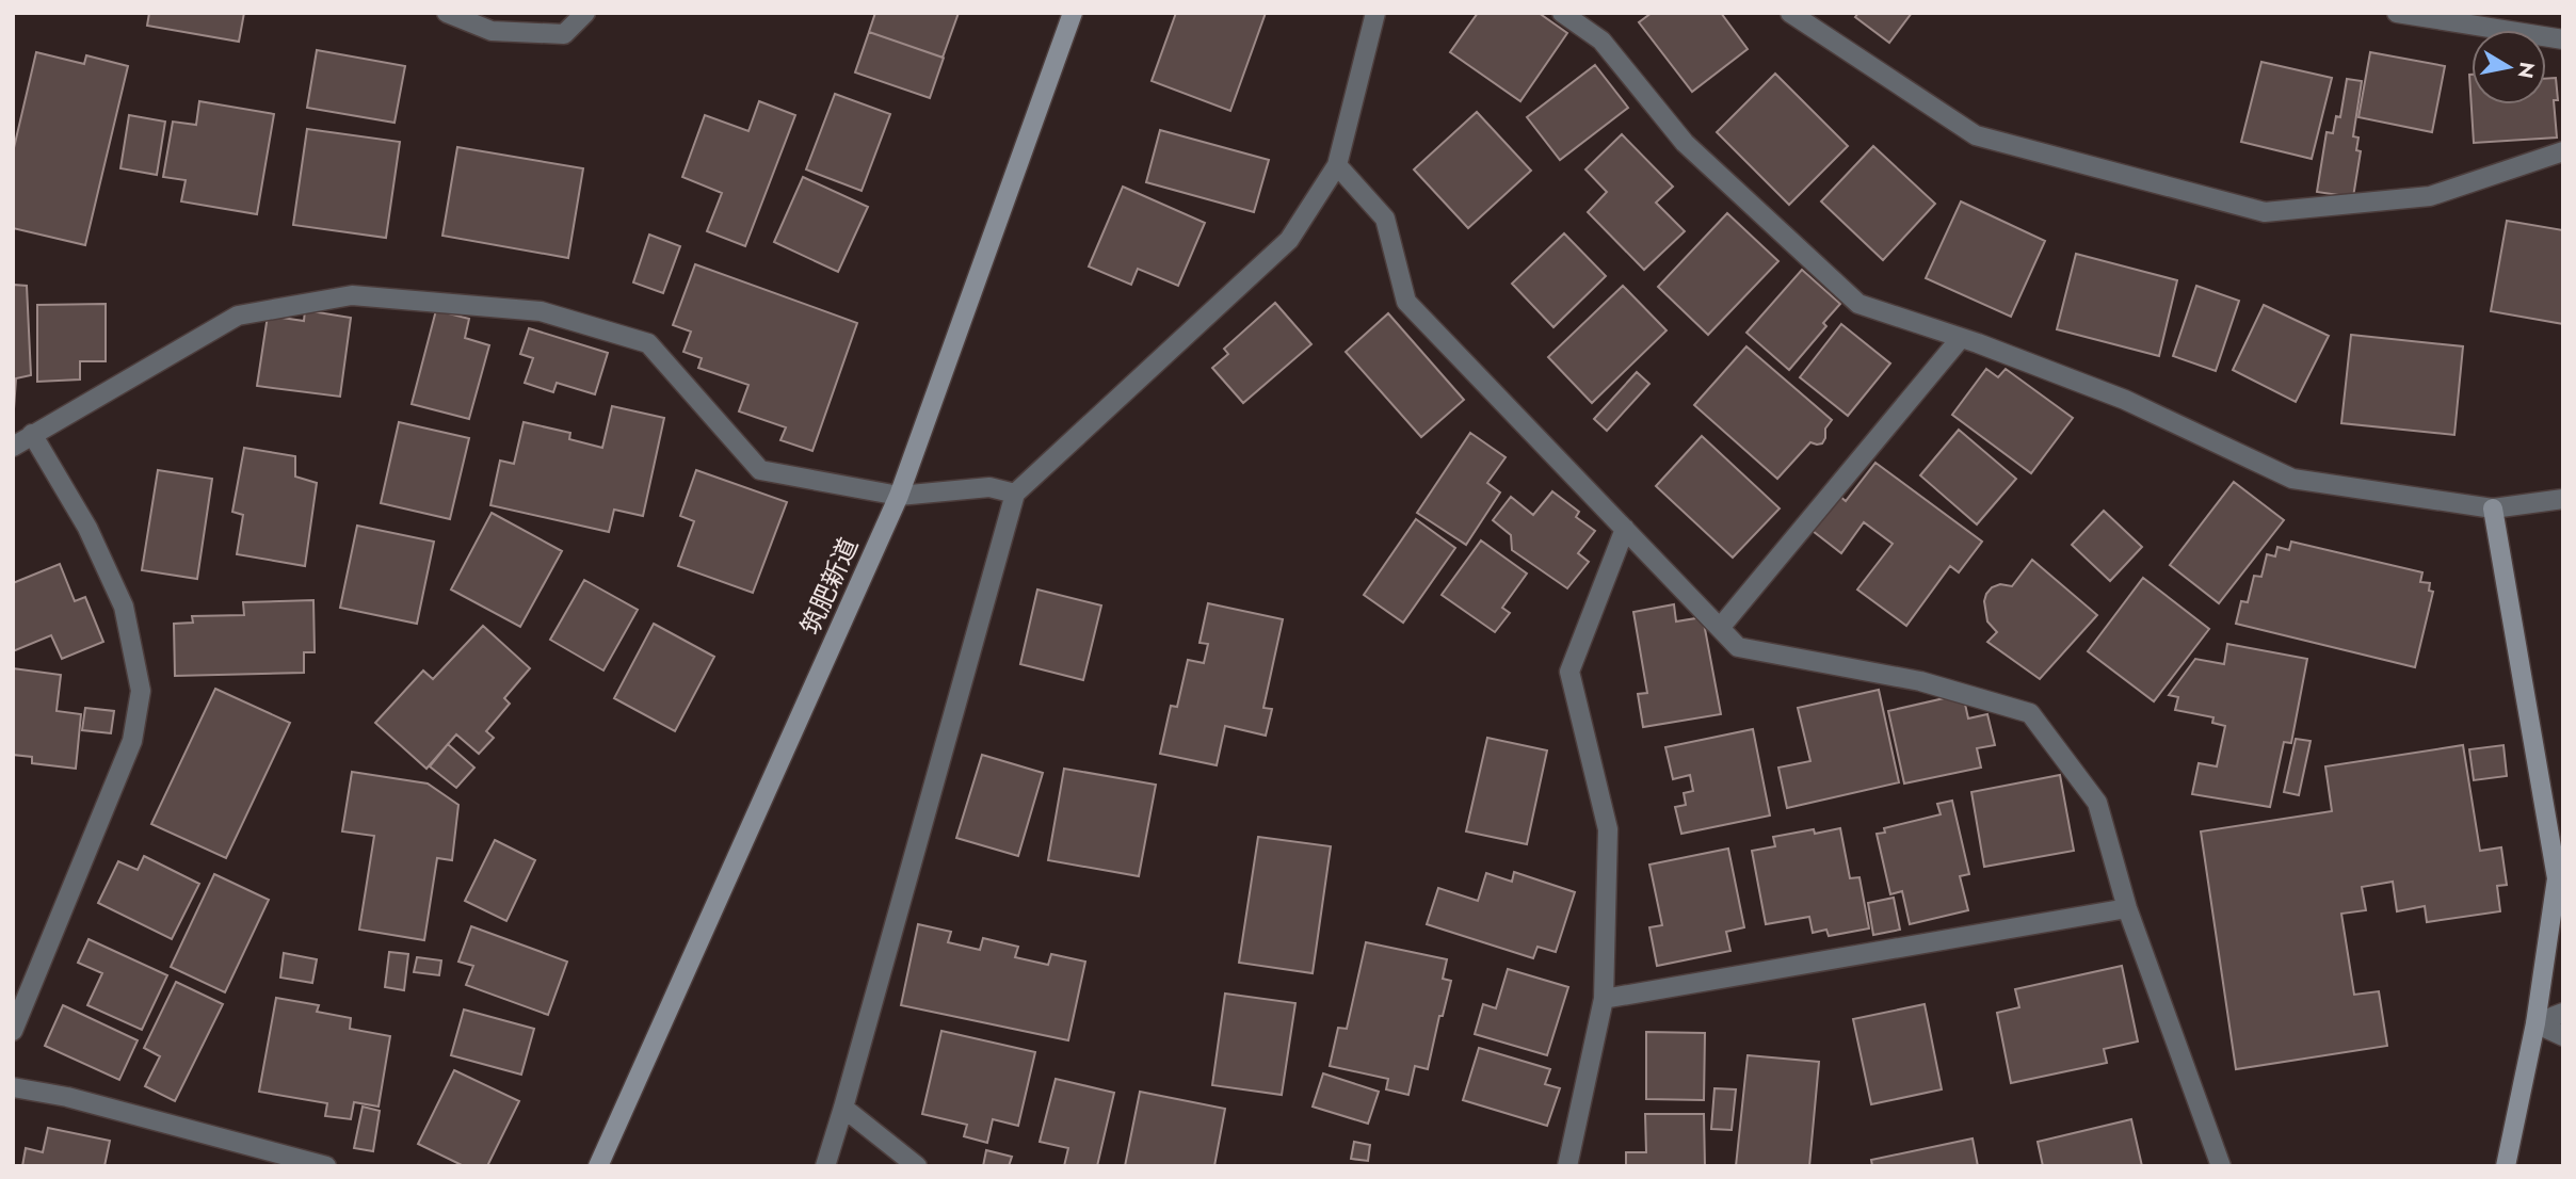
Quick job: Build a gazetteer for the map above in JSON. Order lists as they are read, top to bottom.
{
  "streets": {
    "street": ["筑肥新道"]
  },
  "north": "right"
}
